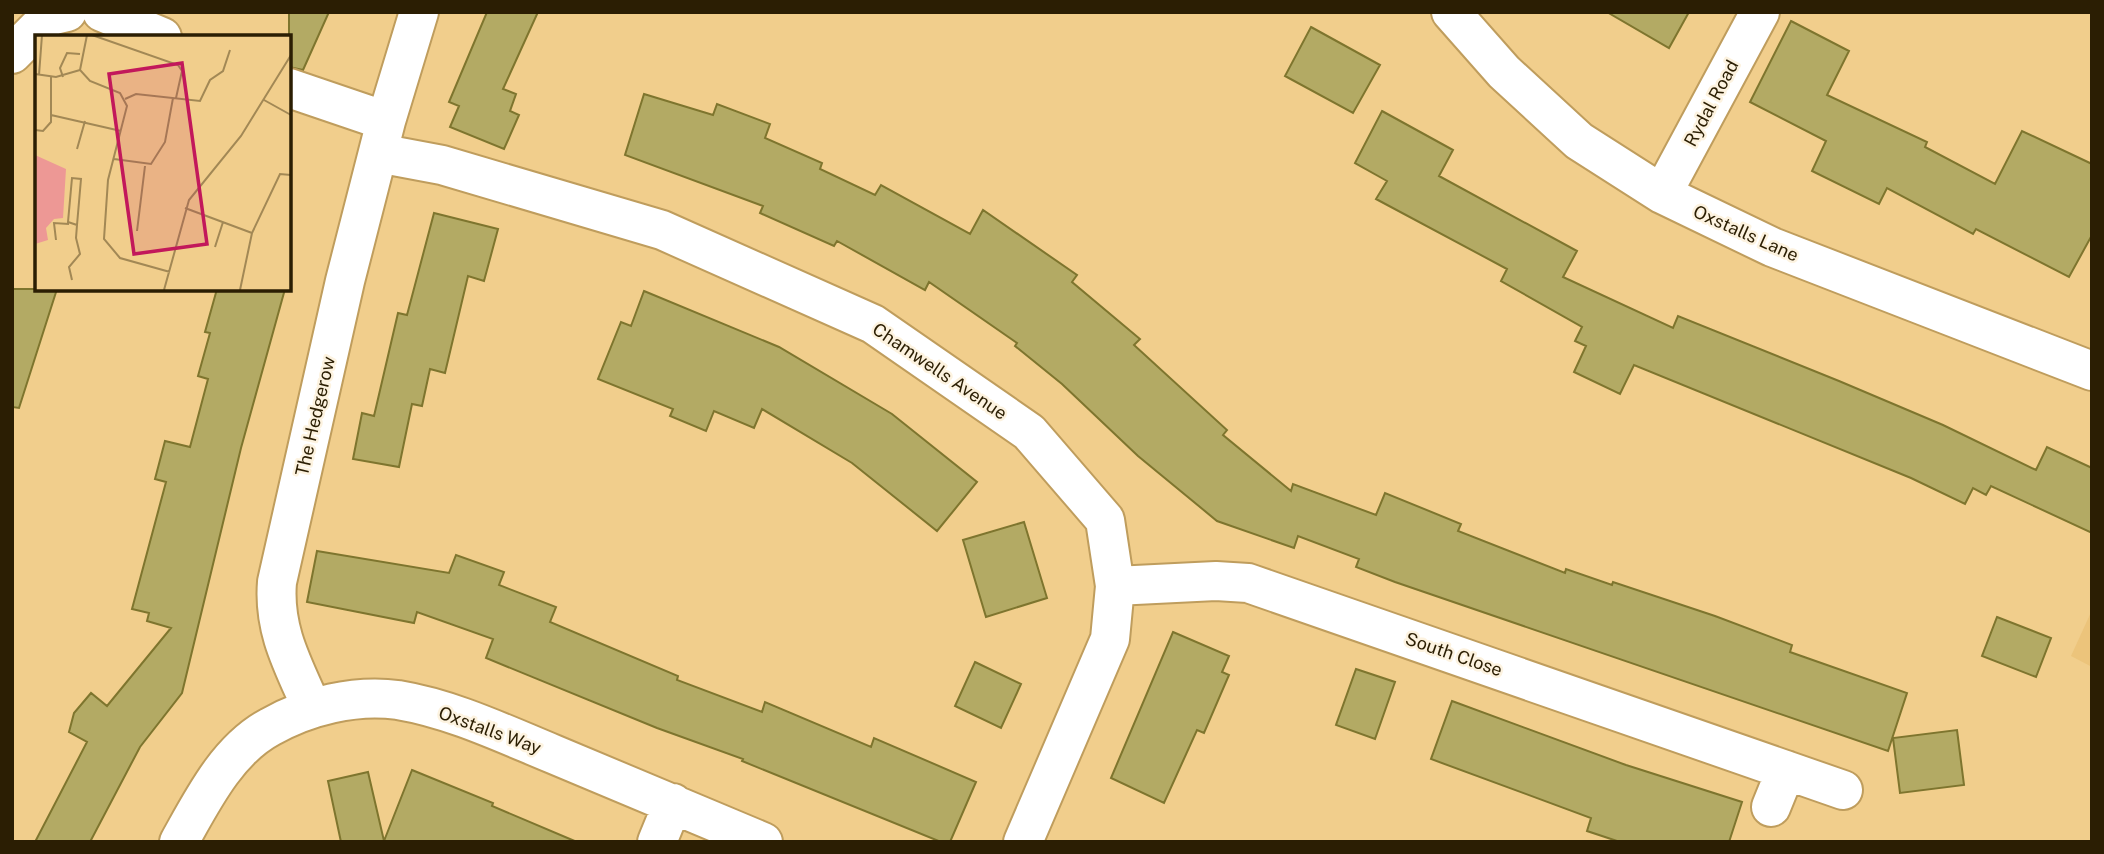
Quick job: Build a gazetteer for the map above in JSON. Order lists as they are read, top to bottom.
{
  "streets": {
    "street": [
      "Rydal Road",
      "Oxstalls Lane",
      "Chamwells Avenue",
      "The Hedgerow",
      "South Close",
      "Oxstalls Way"
    ]
  },
  "crossings": [
    ["Rydal Road", "Oxstalls Lane"],
    ["Chamwells Avenue", "The Hedgerow"],
    ["Chamwells Avenue", "South Close"],
    ["The Hedgerow", "Oxstalls Way"]
  ]
}
